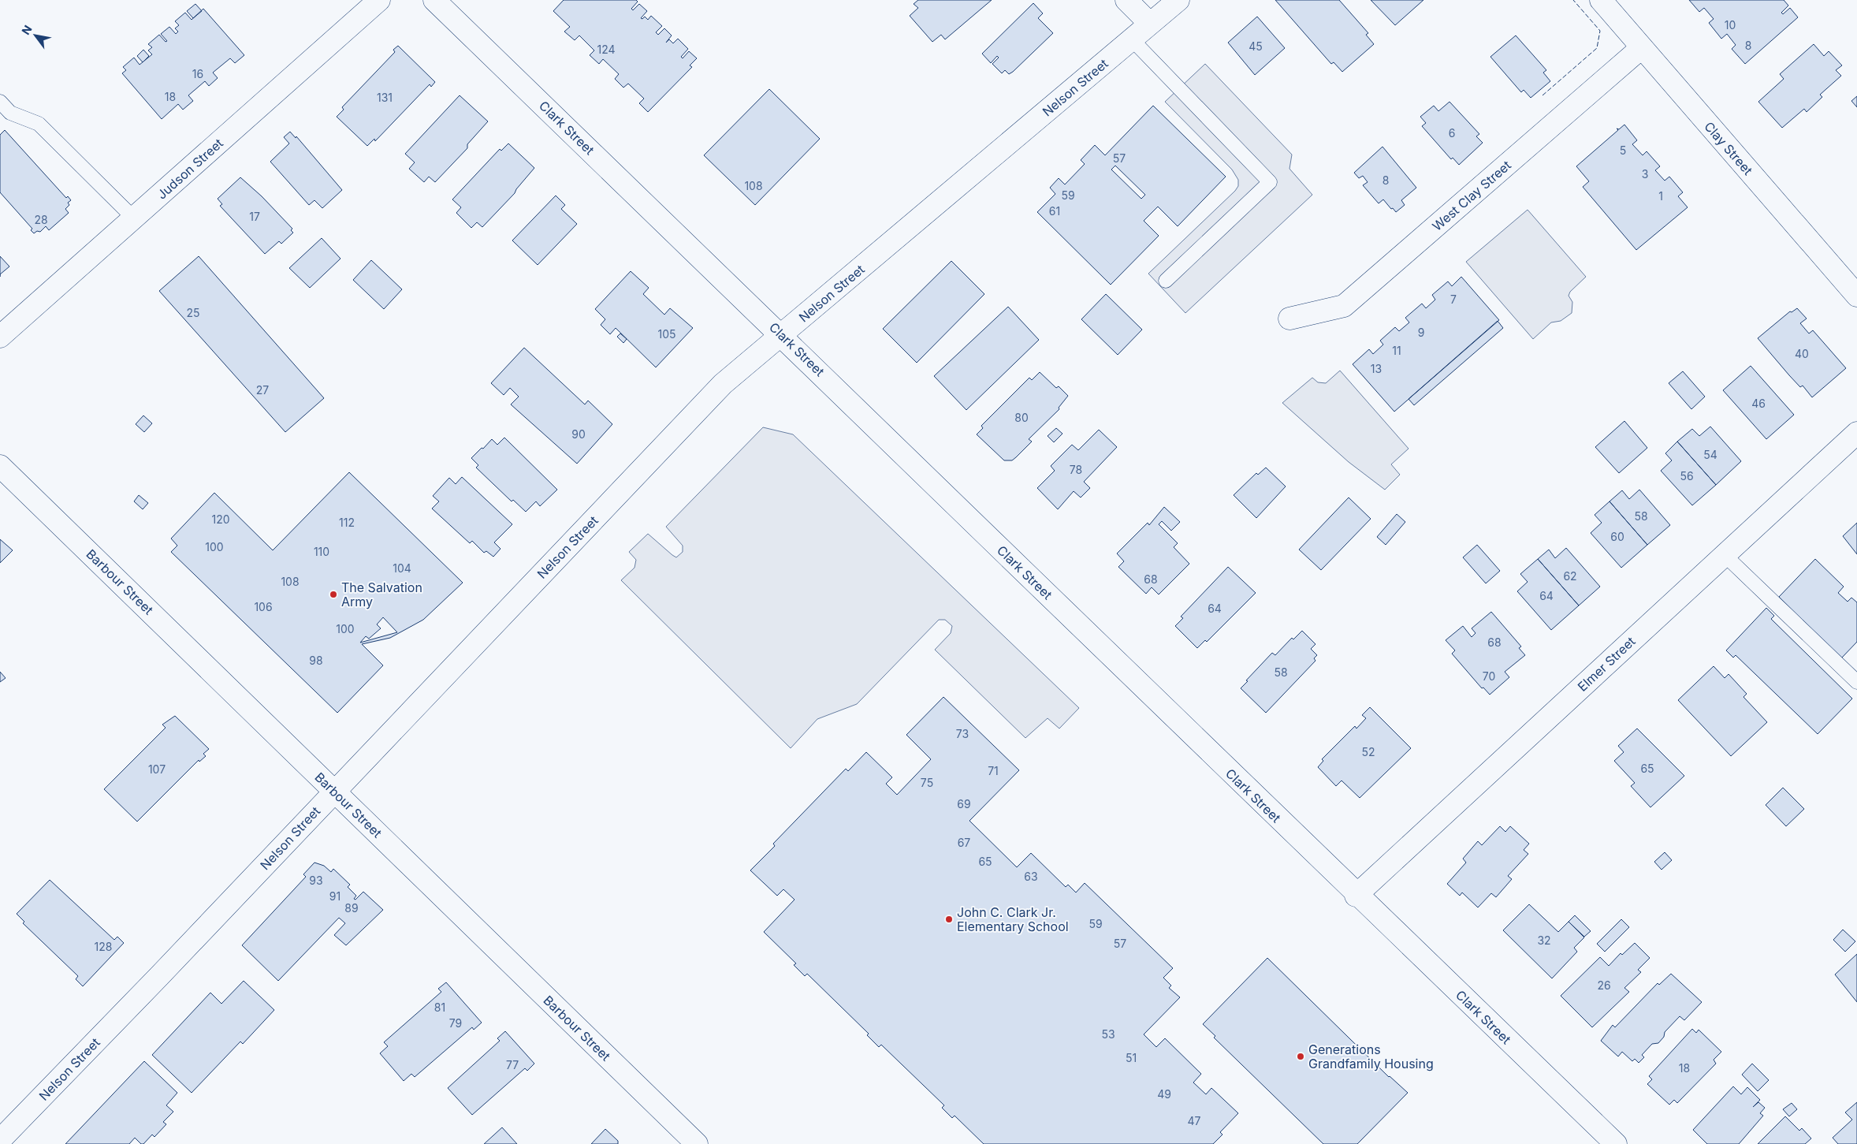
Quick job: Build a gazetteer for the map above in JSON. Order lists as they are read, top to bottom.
{
  "streets": {
    "street": [
      "Nelson Street",
      "Clark Street",
      "Clay Street",
      "Judson Street",
      "West Clay Street",
      "Barbour Street",
      "Elmer Street"
    ]
  },
  "crossings": [
    ["Nelson Street", "Clark Street"],
    ["Nelson Street", "Barbour Street"],
    ["Clark Street", "Elmer Street"],
    ["Clay Street", "West Clay Street"]
  ],
  "places": ["The Salvation Army", "John C. Clark Jr. Elementary School", "Generations Grandfamily Housing"],
  "house_numbers": [
    "10",
    "8",
    "45",
    "124",
    "16",
    "18",
    "131",
    "6",
    "5",
    "57",
    "3",
    "8",
    "108",
    "59",
    "1",
    "61",
    "17",
    "28",
    "7",
    "25",
    "9",
    "105",
    "11",
    "40",
    "13",
    "27",
    "46",
    "80",
    "90",
    "54",
    "78",
    "56",
    "58",
    "120",
    "112",
    "60",
    "100",
    "110",
    "104",
    "62",
    "68",
    "108",
    "64",
    "106",
    "64",
    "100",
    "68",
    "98",
    "58",
    "70",
    "73",
    "52",
    "65",
    "107",
    "71",
    "75",
    "69",
    "67",
    "65",
    "63",
    "93",
    "91",
    "89",
    "59",
    "32",
    "57",
    "128",
    "26",
    "81",
    "79",
    "53",
    "51",
    "77",
    "18",
    "49",
    "47"
  ],
  "north": "top left"
}
